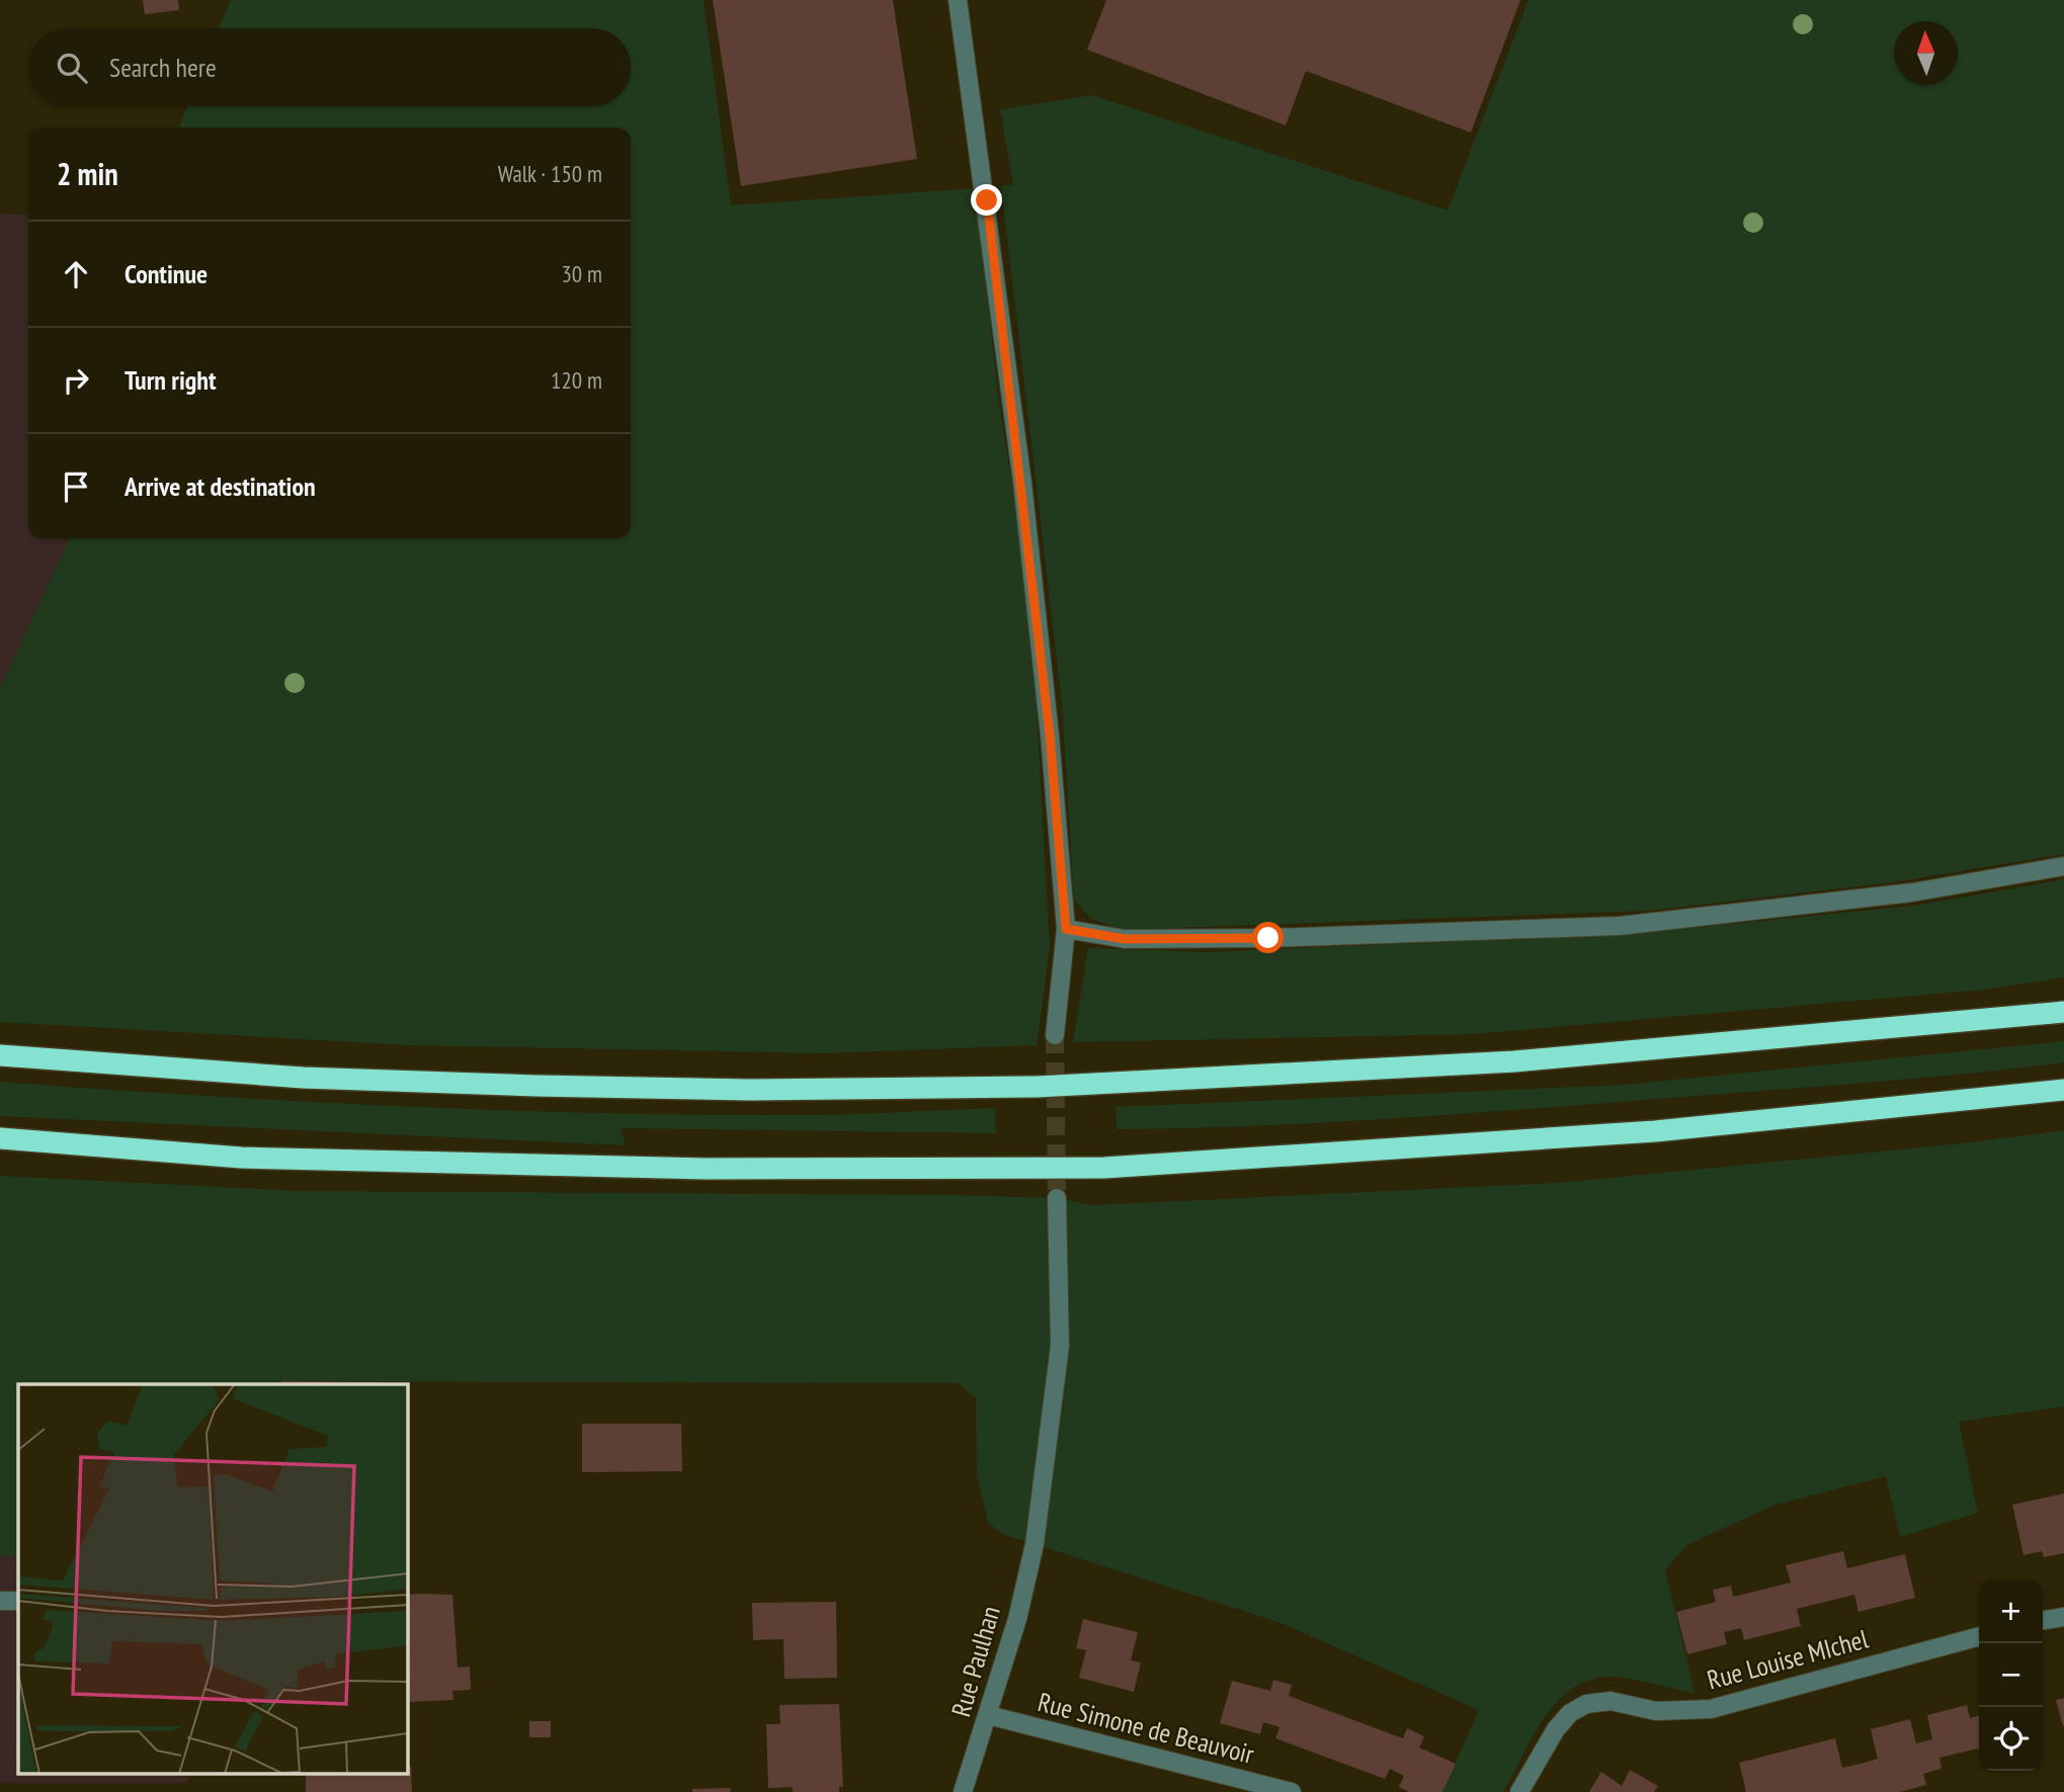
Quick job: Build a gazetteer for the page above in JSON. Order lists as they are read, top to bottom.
{
  "streets": {
    "street": ["Rue Louise MIchel", "Rue Paulhan", "Rue Simone de Beauvoir"]
  },
  "crossings": [
    ["Rue Paulhan", "Rue Simone de Beauvoir"]
  ],
  "north": "top",
  "page": {
    "search": "Search here",
    "heading": ["2 min", "Walk · 150 m"],
    "list": [
      ["Continue", "30 m"],
      ["Turn right", "120 m"],
      "Arrive at destination"
    ],
    "map_buttons": ["+", "−"]
  }
}
